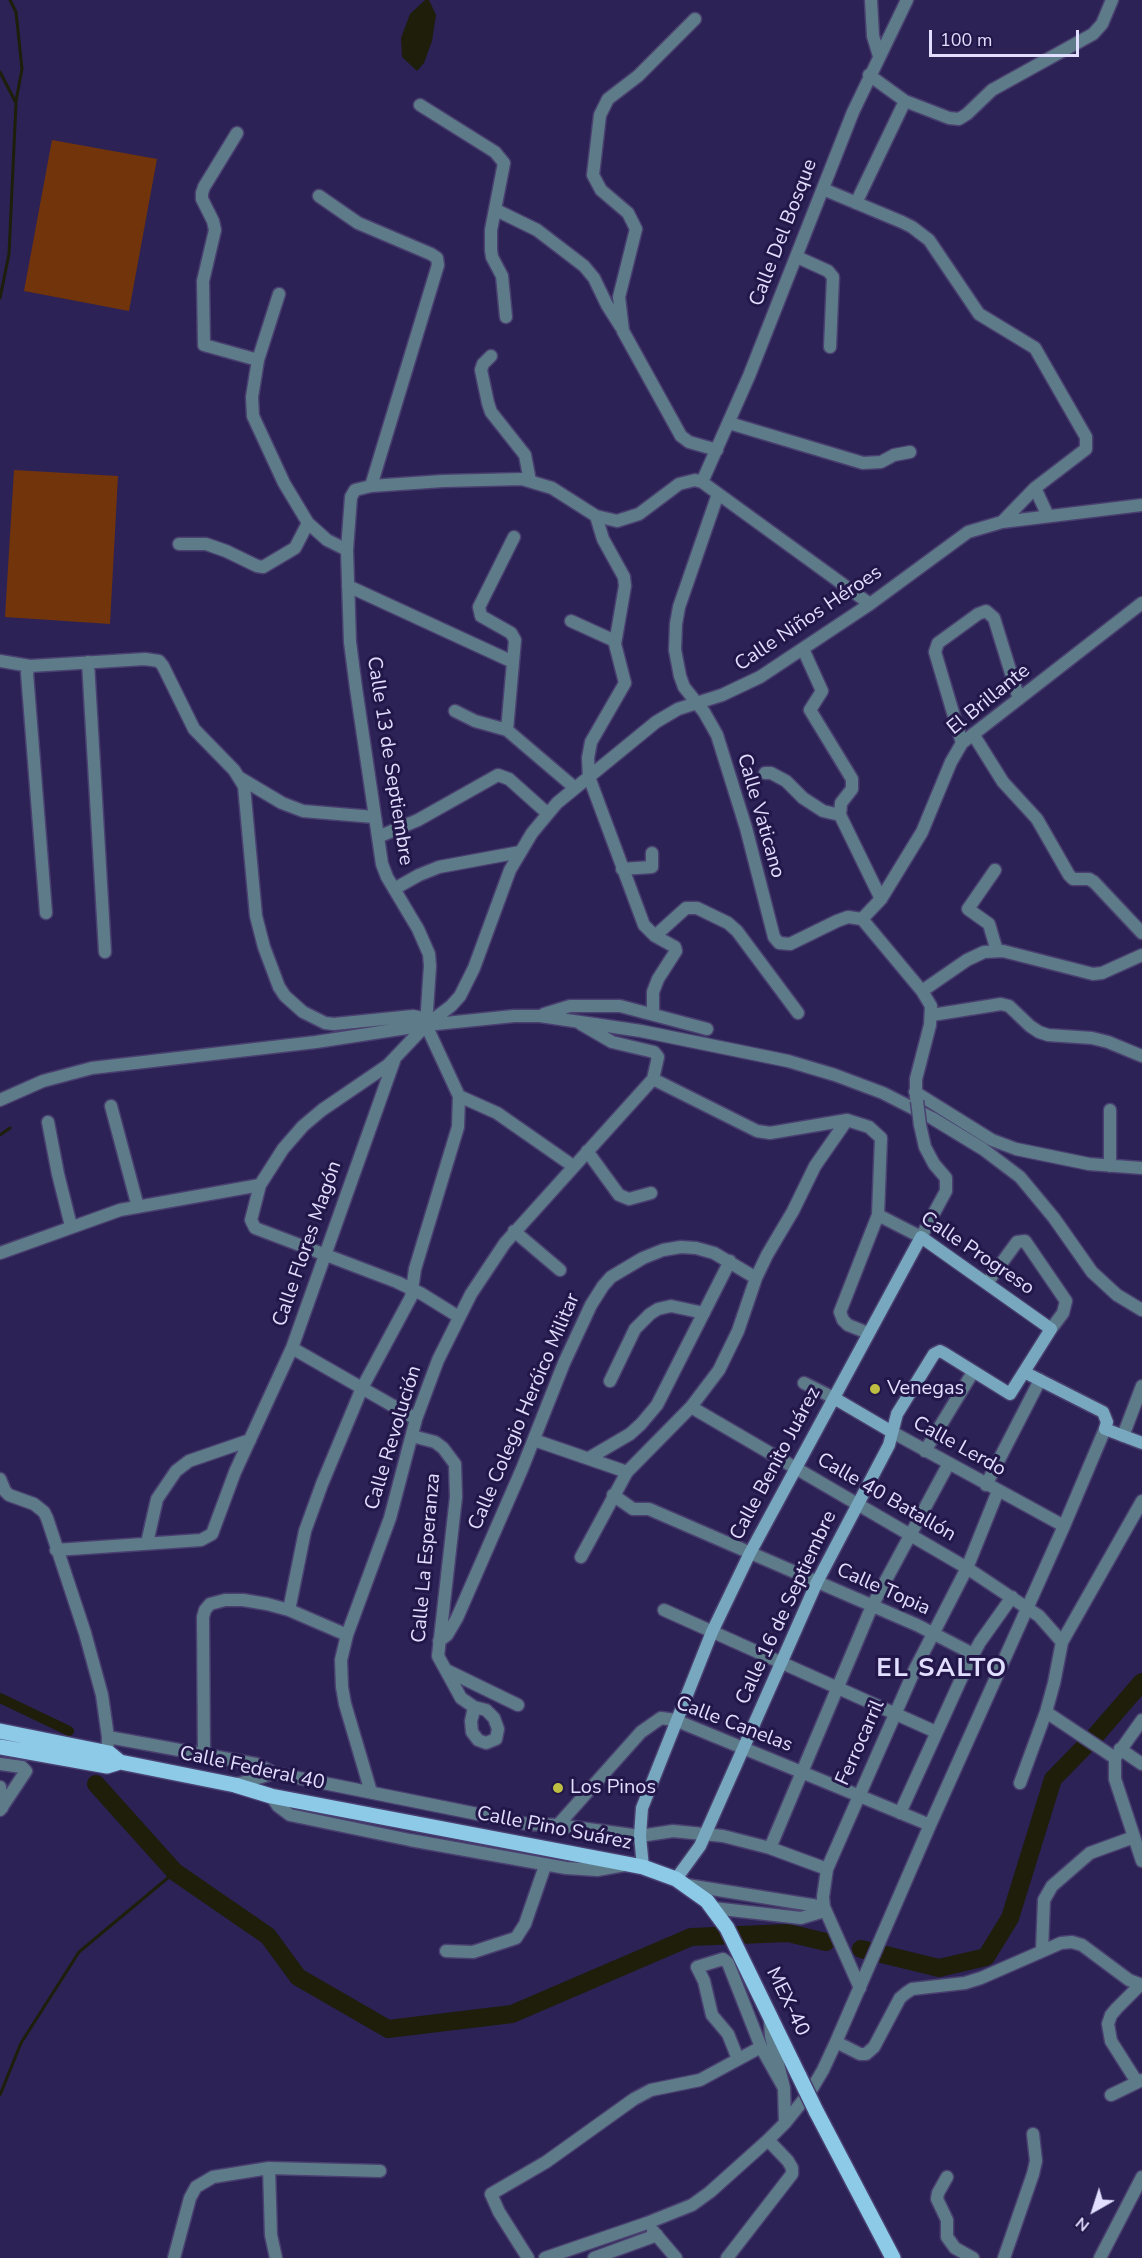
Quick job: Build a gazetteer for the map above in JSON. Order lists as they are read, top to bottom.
{
  "streets": {
    "main road": ["Calle Federal 40", "Calle Pino Suárez", "MEX-40"],
    "street": [
      "Calle Del Bosque",
      "Calle Niños Héroes",
      "El Brillante",
      "Calle 13 de Septiembre",
      "Calle Vaticano",
      "Calle Flores Magón",
      "Calle Progreso",
      "Calle Colegio Heróico Militar",
      "Calle Revolución",
      "Calle Lerdo",
      "Calle Benito Juárez",
      "Calle 40 Batallón",
      "Calle La Esperanza",
      "Calle Topia",
      "Calle 16 de Septiembre",
      "Calle Canelas",
      "Ferrocarril"
    ]
  },
  "crossings": [
    ["Calle Niños Héroes", "Calle 13 de Septiembre"],
    ["Calle Niños Héroes", "Calle Vaticano"],
    ["El Brillante", "Calle Vaticano"],
    ["Calle Progreso", "Calle Benito Juárez"],
    ["Calle Colegio Heróico Militar", "Calle La Esperanza"],
    ["Calle Revolución", "Calle La Esperanza"],
    ["Calle Lerdo", "Calle Benito Juárez"],
    ["Calle Lerdo", "Calle 16 de Septiembre"],
    ["Calle Lerdo", "Ferrocarril"],
    ["Calle Benito Juárez", "Calle 40 Batallón"],
    ["Calle Benito Juárez", "Calle Topia"],
    ["Calle Benito Juárez", "Calle Canelas"],
    ["Calle Benito Juárez", "Calle Pino Suárez"],
    ["Calle 40 Batallón", "Calle 16 de Septiembre"],
    ["Calle 40 Batallón", "Ferrocarril"],
    ["Calle Topia", "Calle 16 de Septiembre"],
    ["Calle Topia", "Ferrocarril"],
    ["Calle 16 de Septiembre", "Calle Canelas"],
    ["Calle 16 de Septiembre", "Calle Pino Suárez"],
    ["Calle Canelas", "Ferrocarril"],
    ["Calle Federal 40", "Calle Pino Suárez"],
    ["Calle Pino Suárez", "MEX-40"]
  ],
  "districts": ["EL SALTO"],
  "places": ["Venegas", "Los Pinos"],
  "scale_bar": "100 m",
  "north": "bottom left"
}
